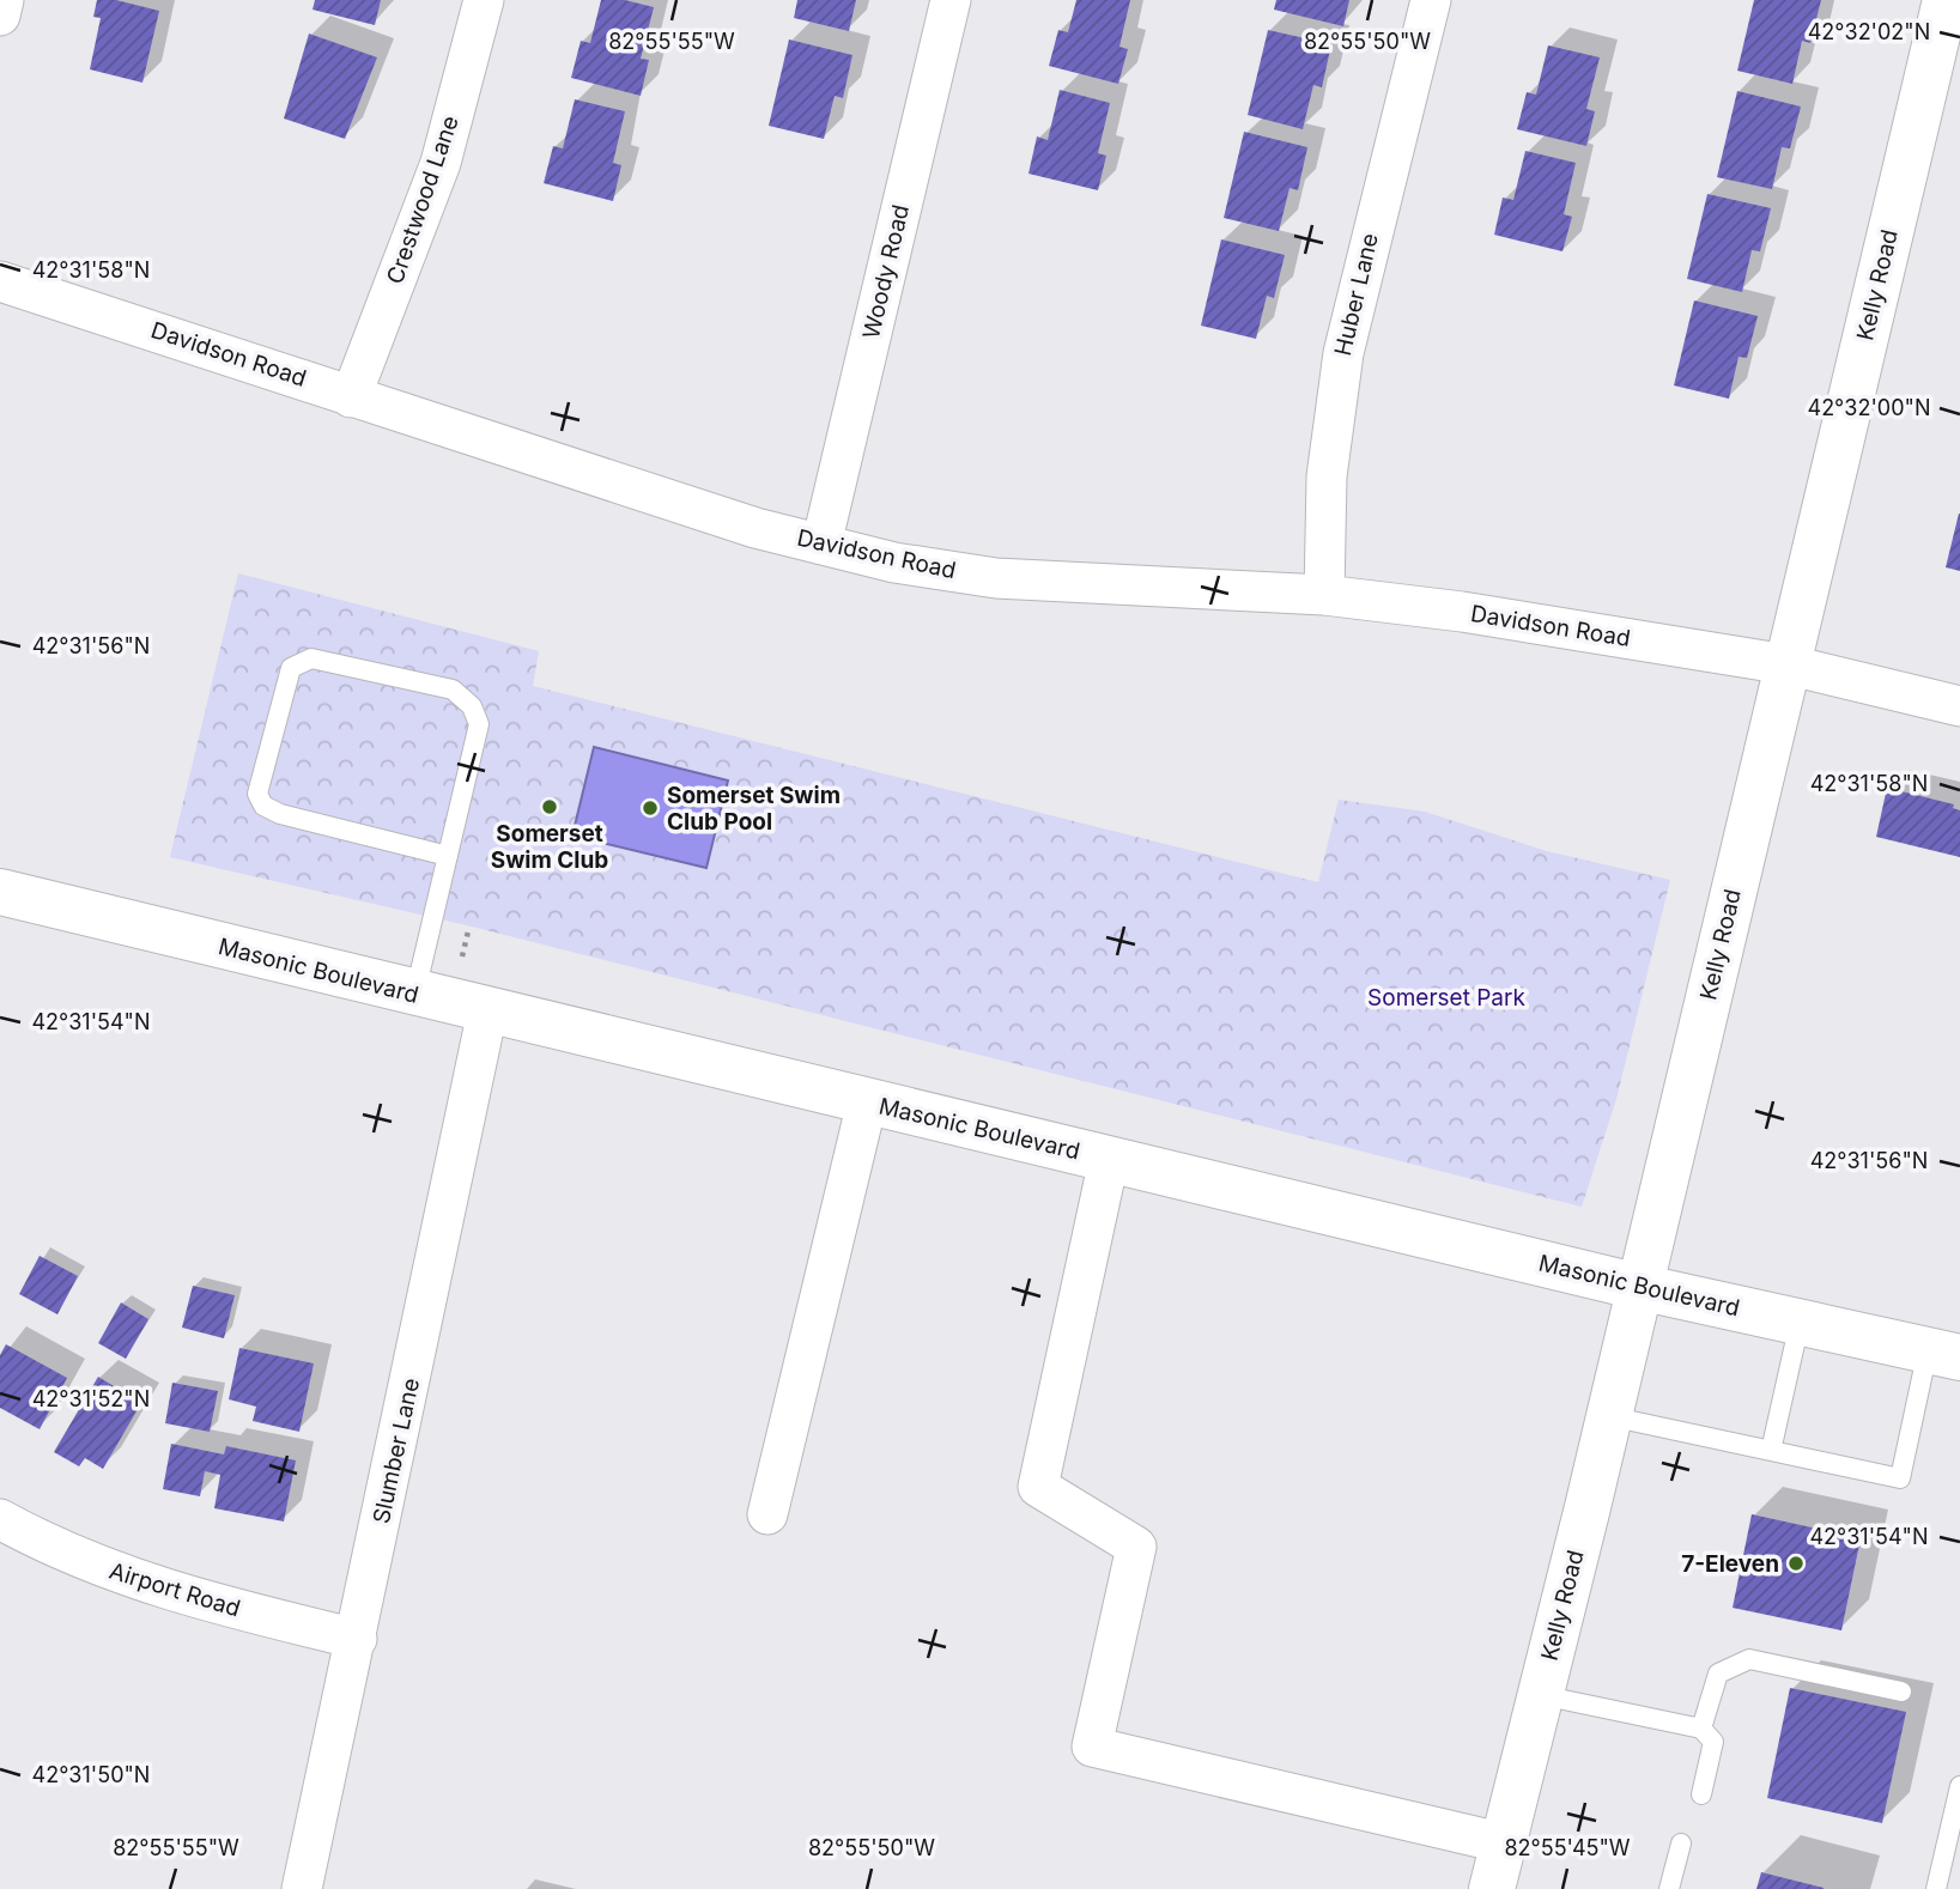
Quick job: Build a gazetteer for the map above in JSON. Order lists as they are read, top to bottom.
{
  "streets": {
    "street": [
      "Crestwood Lane",
      "Woody Road",
      "Kelly Road",
      "Huber Lane",
      "Davidson Road",
      "Masonic Boulevard",
      "Slumber Lane",
      "Airport Road"
    ]
  },
  "crossings": [
    ["Crestwood Lane", "Davidson Road"],
    ["Woody Road", "Davidson Road"],
    ["Kelly Road", "Davidson Road"],
    ["Kelly Road", "Masonic Boulevard"],
    ["Huber Lane", "Davidson Road"],
    ["Masonic Boulevard", "Slumber Lane"],
    ["Slumber Lane", "Airport Road"]
  ],
  "parks": ["Somerset Park"],
  "places": ["Somerset Swim Club", "Somerset Swim Club Pool", "7-Eleven"],
  "coordinates": [
    "42°32'02\"N",
    "82°55'55\"W",
    "82°55'50\"W",
    "42°31'58\"N",
    "42°32'00\"N",
    "42°31'56\"N",
    "42°31'54\"N",
    "42°31'52\"N",
    "42°31'50\"N",
    "82°55'45\"W"
  ]
}
